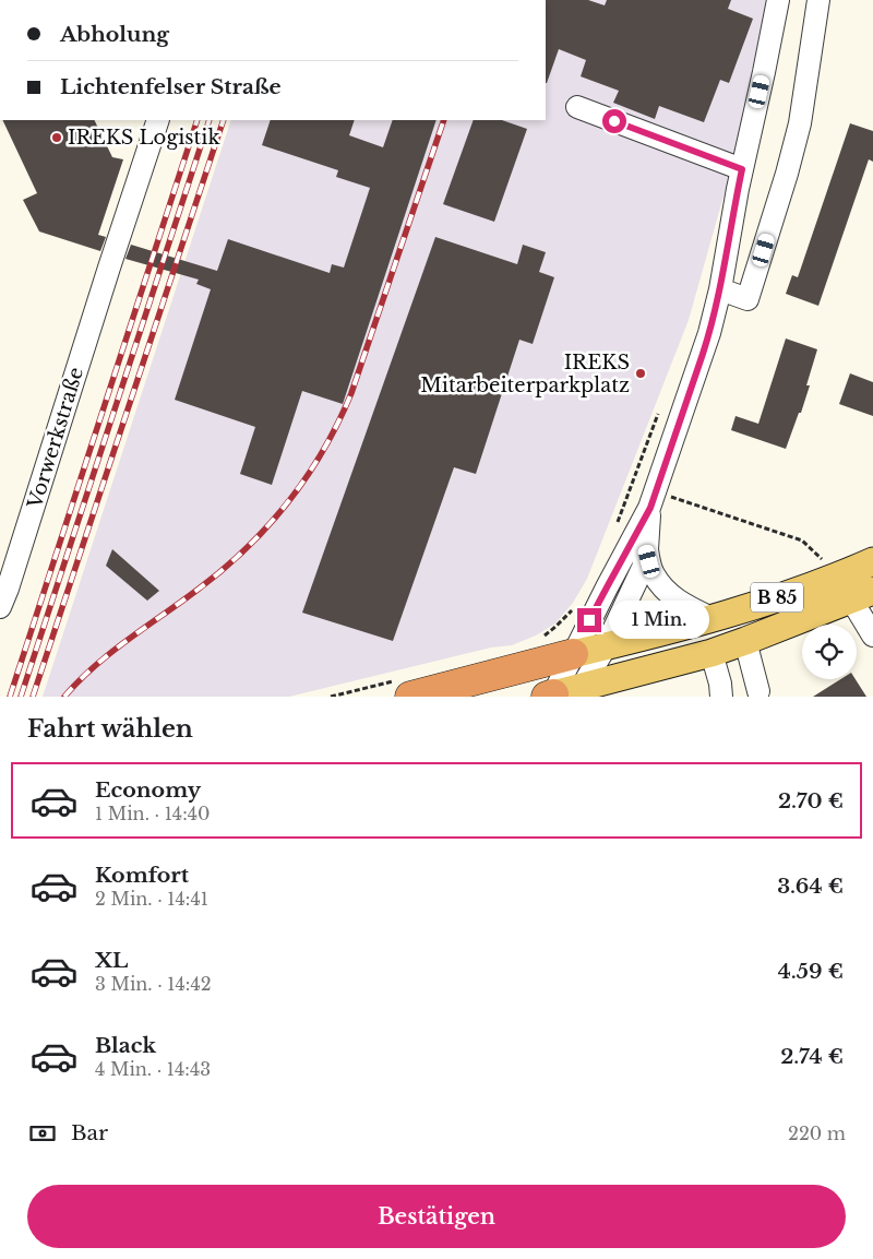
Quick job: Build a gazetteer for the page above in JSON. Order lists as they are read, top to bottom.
{
  "streets": {
    "highway": ["B 85"],
    "street": ["Vorwerkstraße"]
  },
  "places": ["IREKS Logistik", "IREKS Mitarbeiterparkplatz"],
  "page": {
    "banner": ["Abholung", "Lichtenfelser Straße"],
    "bubble": "1 Min.",
    "heading": "Fahrt wählen",
    "list": [
      {
        "name": "Economy",
        "note": "1 Min. · 14:40",
        "value": "2.70 €"
      },
      {
        "name": "Komfort",
        "note": "2 Min. · 14:41",
        "value": "3.64 €"
      },
      {
        "name": "XL",
        "note": "3 Min. · 14:42",
        "value": "4.59 €"
      },
      {
        "name": "Black",
        "note": "4 Min. · 14:43",
        "value": "2.74 €"
      }
    ],
    "pay": ["Bar", "220 m"],
    "buttons": "Bestätigen"
  }
}
